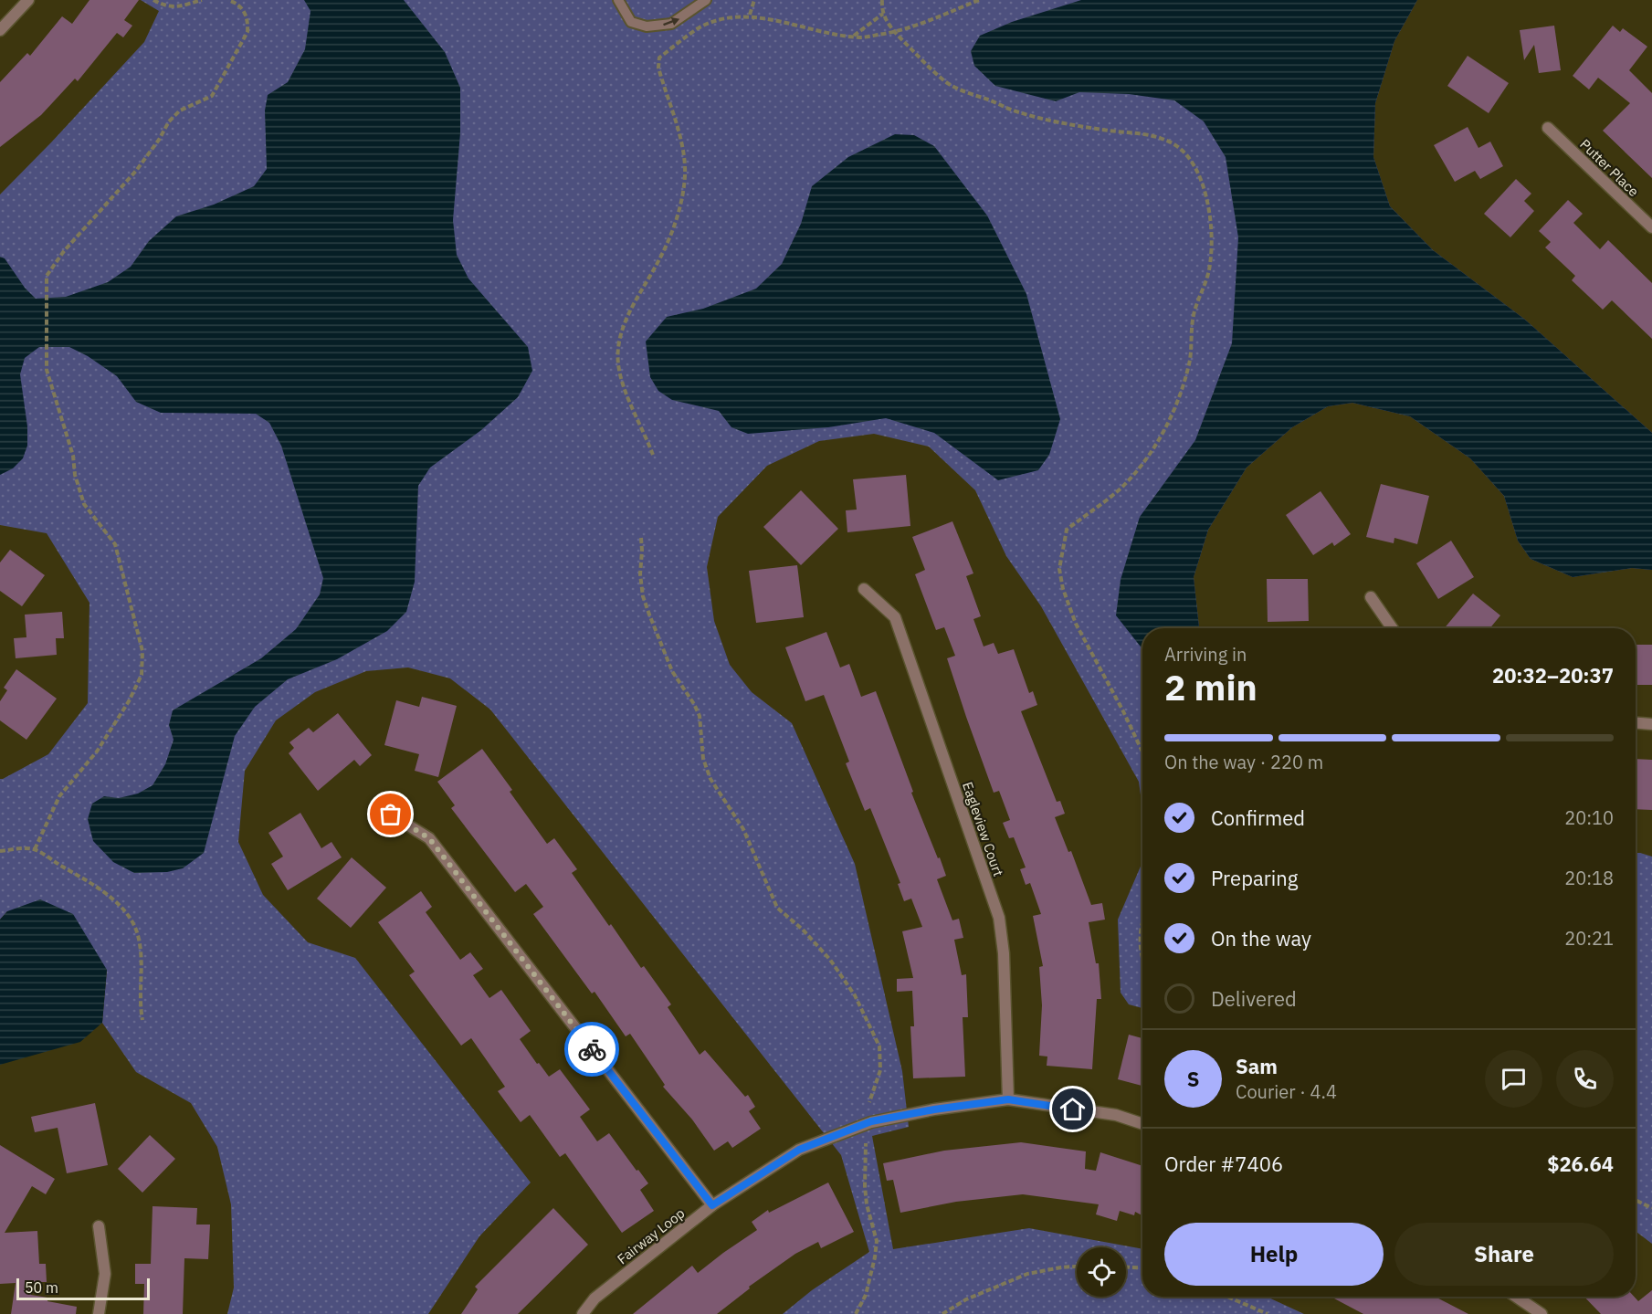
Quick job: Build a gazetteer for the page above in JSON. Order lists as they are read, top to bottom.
{
  "streets": {
    "street": ["Putter Place", "Eagleview Court", "Fairway Loop"]
  },
  "crossings": [
    ["Eagleview Court", "Fairway Loop"]
  ],
  "scale_bar": "50 m",
  "page": {
    "heading": ["2 min", "Arriving in", "20:32–20:37"],
    "panel": [
      "Sam",
      "Courier · 4.4",
      "Order #7406",
      "$26.64"
    ],
    "bar": "On the way · 220 m",
    "list": [
      ["Confirmed", "20:10"],
      ["Preparing", "20:18"],
      ["On the way", "20:21"],
      "Delivered"
    ],
    "round": "S",
    "buttons": ["Help", "Share"],
    "scale": "50 m"
  }
}
